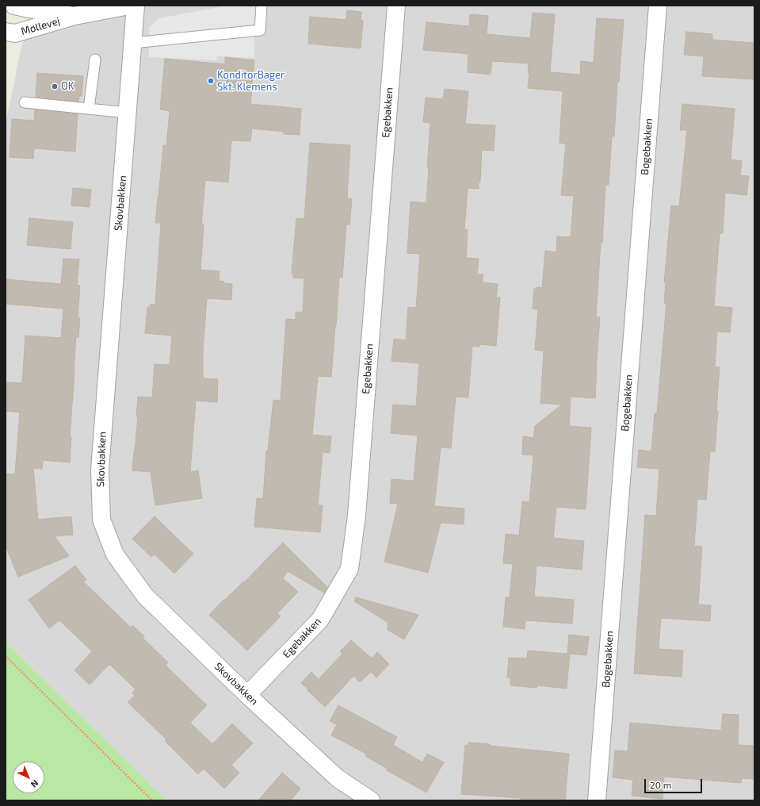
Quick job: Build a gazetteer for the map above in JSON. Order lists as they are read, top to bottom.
{
  "streets": {
    "street": [
      "Møllevej",
      "Egebakken",
      "Bøgebakken",
      "Skovbakken"
    ]
  },
  "crossings": [
    ["Egebakken", "Skovbakken"]
  ],
  "places": ["KonditorBager Skt. Klemens", "OK"],
  "scale_bar": "20 m",
  "north": "bottom right"
}
